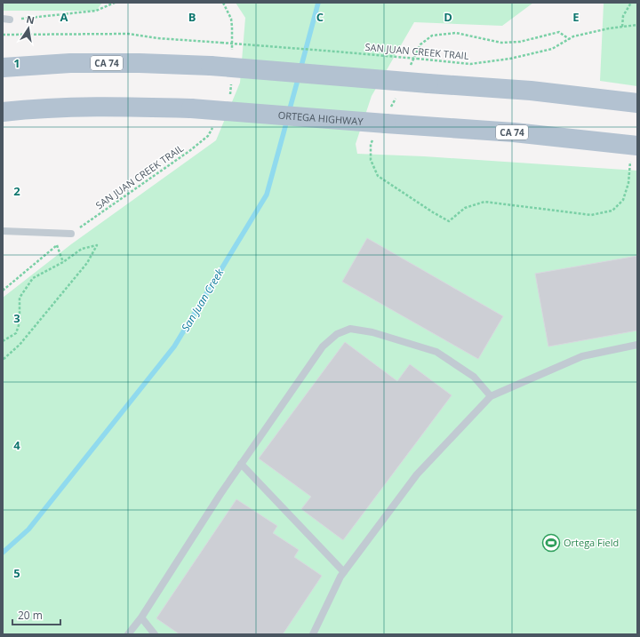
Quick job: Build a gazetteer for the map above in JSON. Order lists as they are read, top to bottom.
{
  "streets": {
    "main road": ["CA 74", "ORTEGA HIGHWAY"],
    "path": ["SAN JUAN CREEK TRAIL"]
  },
  "water": ["San Juan Creek"],
  "places": {
    "sports": ["Ortega Field"]
  },
  "scale_bar": "20 m",
  "north": "top",
  "grid": {
    "columns": [
      "A",
      "B",
      "C",
      "D",
      "E"
    ],
    "rows": [
      "1",
      "2",
      "3",
      "4",
      "5"
    ]
  }
}
